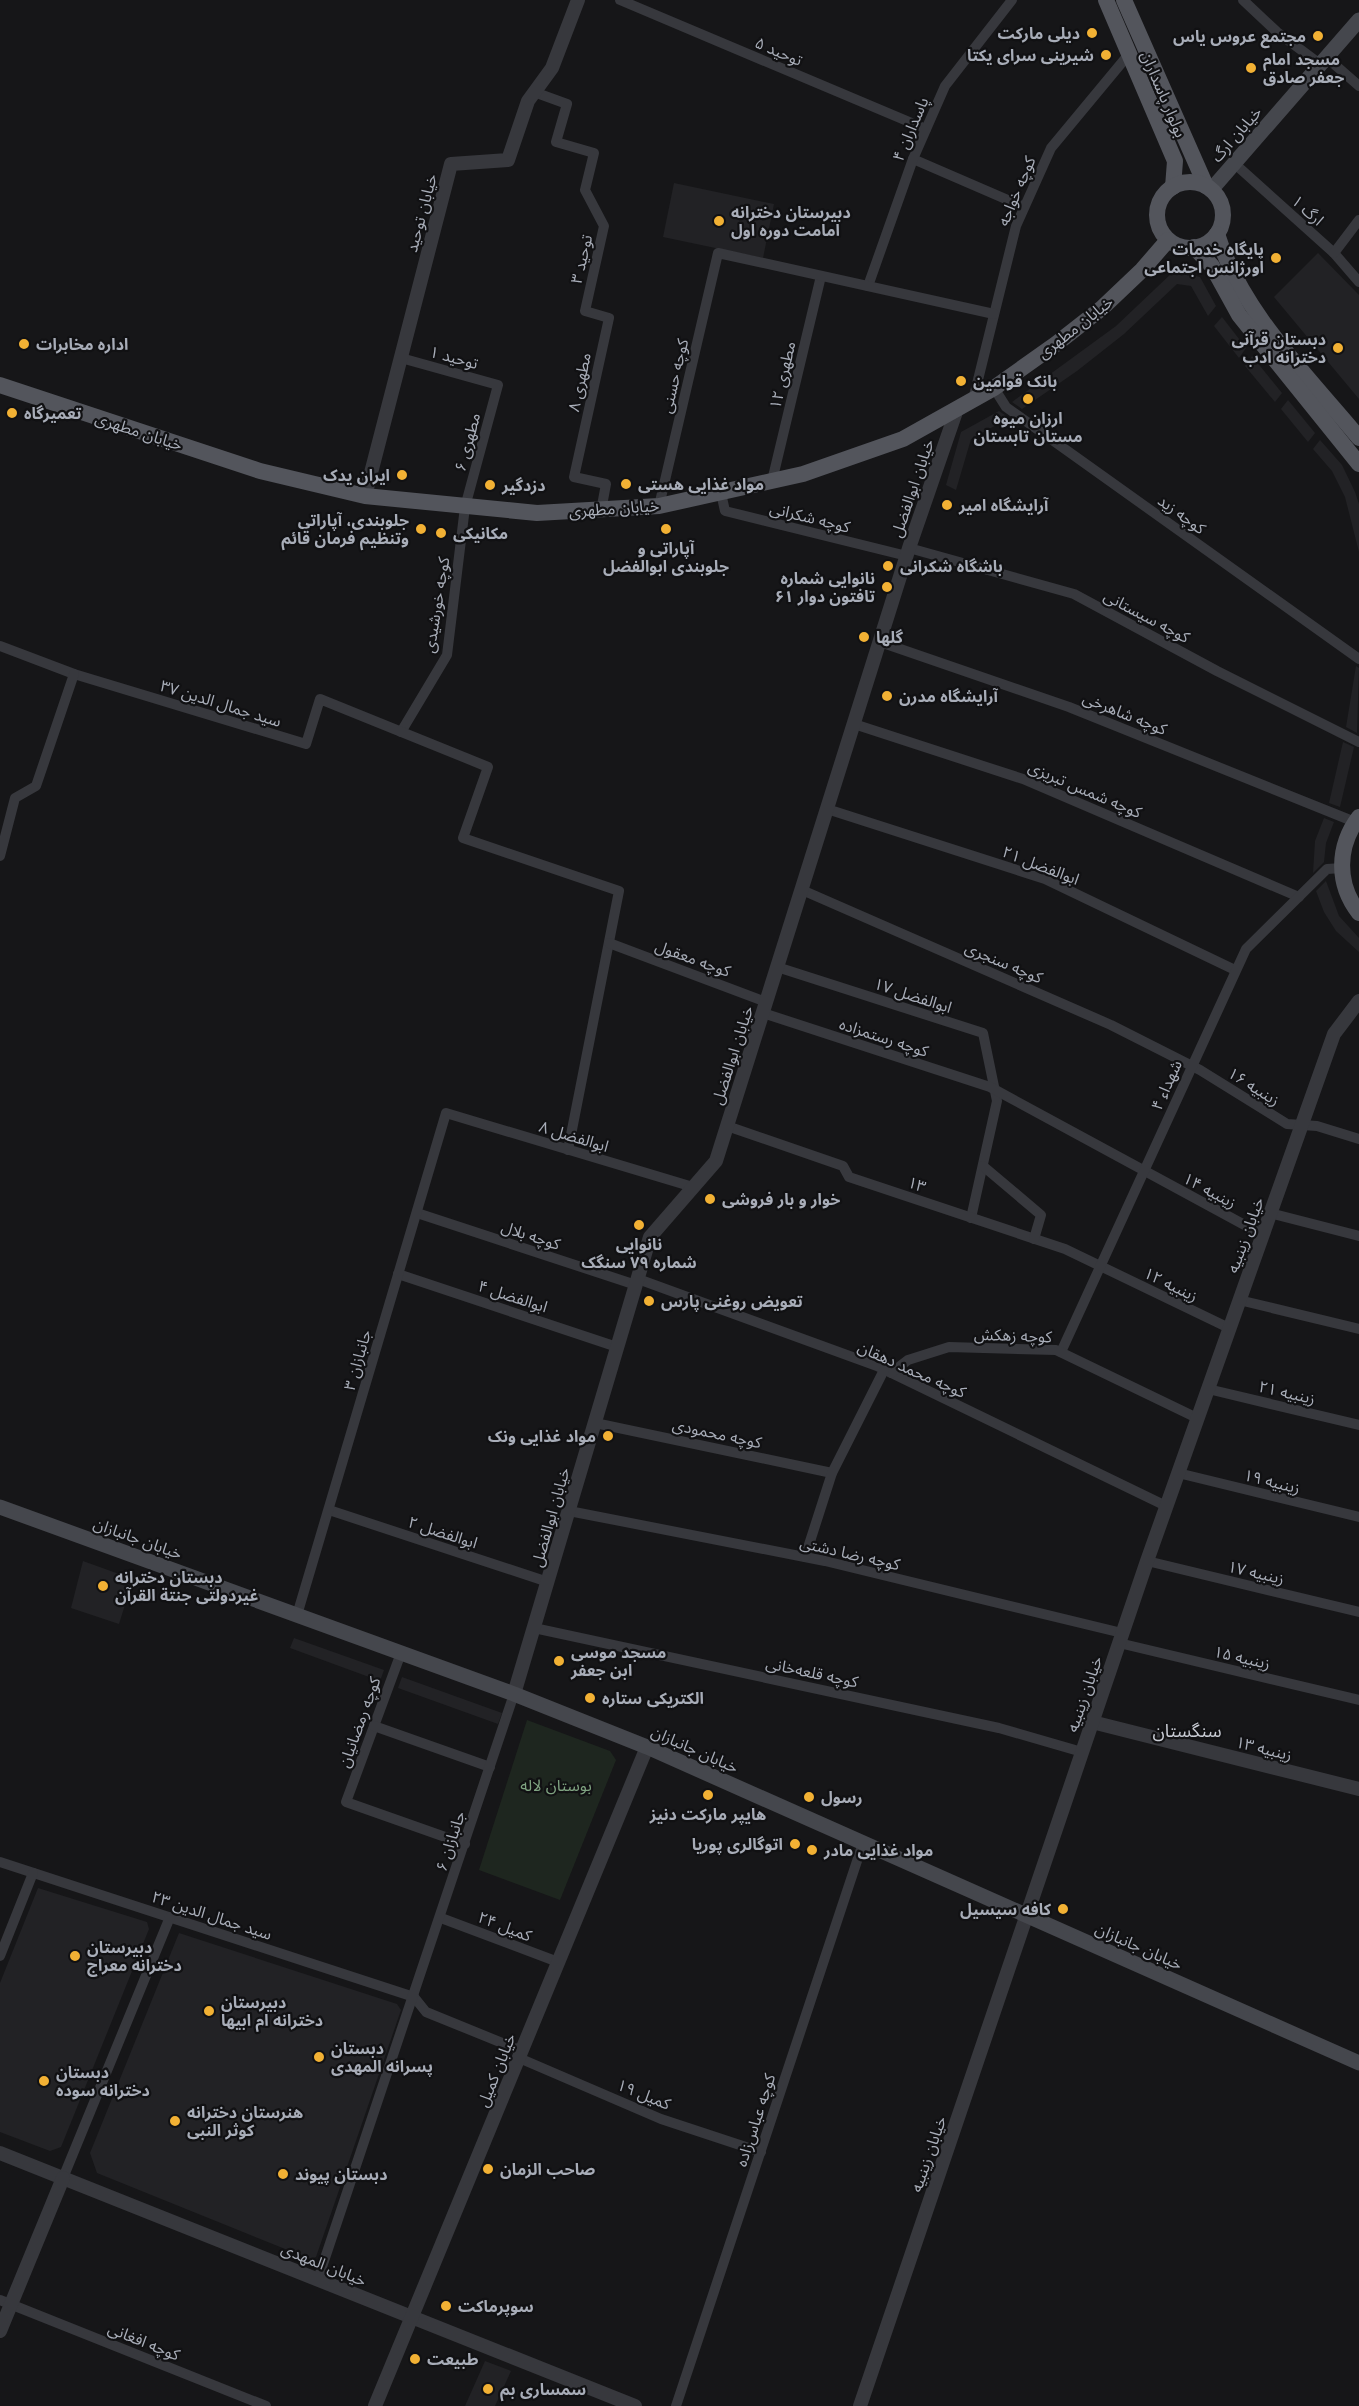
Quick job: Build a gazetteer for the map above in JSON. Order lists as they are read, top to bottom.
{
  "streets": {
    "main road": [
      "بولوار پاسداران",
      "خیابان ارگ",
      "خیابان مطهری",
      "خیابان جانبازان"
    ],
    "street": [
      "توحید ۵",
      "پاسداران ۴",
      "کوچه خواجه",
      "ارگ ۱",
      "خیابان توحید",
      "توحید ۳",
      "توحید ۱",
      "مطهری ۱۲",
      "کوچه حسنی",
      "مطهری ۸",
      "مطهری ۶",
      "خیابان ابوالفضل",
      "کوچه زید",
      "کوچه شکرانی",
      "کوچه خورشیدی",
      "کوچه سیستانی",
      "سید جمال الدین ۳۷",
      "کوچه شاهرخی",
      "کوچه شمس تبریزی",
      "ابوالفضل ۲۱",
      "کوچه معقول",
      "کوچه سنجری",
      "ابوالفضل ۱۷",
      "کوچه رستمزاده",
      "شهداء ۴",
      "زینبیه ۱۶",
      "ابوالفضل ۸",
      "۱۳",
      "زینبیه ۱۴",
      "کوچه بلال",
      "خیابان زینبیه",
      "زینبیه ۱۲",
      "ابوالفضل ۴",
      "کوچه زهکش",
      "جانبازان ۳",
      "کوچه محمد دهقان",
      "زینبیه ۲۱",
      "کوچه محمودی",
      "زینبیه ۱۹",
      "ابوالفضل ۲",
      "کوچه رضا دشتی",
      "زینبیه ۱۷",
      "زینبیه ۱۵",
      "کوچه قلعه‌خانی",
      "کوچه رمضانیان",
      "زینبیه ۱۳",
      "جانبازان ۶",
      "سید جمال الدین ۲۳",
      "کمیل ۲۴",
      "خیابان کمیل",
      "کمیل ۱۹",
      "کوچه عباس‌زاده",
      "خیابان المهدی",
      "کوچه افغانی"
    ]
  },
  "crossings": [
    ["توحید ۵", "پاسداران ۴"],
    ["بولوار پاسداران", "خیابان ارگ"],
    ["بولوار پاسداران", "کوچه خواجه"],
    ["بولوار پاسداران", "خیابان مطهری"],
    ["خیابان ارگ", "ارگ ۱"],
    ["خیابان ارگ", "خیابان مطهری"],
    ["کوچه خواجه", "خیابان مطهری"],
    ["خیابان توحید", "توحید ۳"],
    ["خیابان توحید", "خیابان مطهری"],
    ["خیابان توحید", "توحید ۱"],
    ["توحید ۳", "مطهری ۸"],
    ["خیابان مطهری", "مطهری ۱۲"],
    ["خیابان مطهری", "کوچه حسنی"],
    ["خیابان مطهری", "مطهری ۸"],
    ["خیابان مطهری", "مطهری ۶"],
    ["خیابان مطهری", "خیابان ابوالفضل"],
    ["خیابان مطهری", "کوچه زید"],
    ["خیابان مطهری", "کوچه شکرانی"],
    ["خیابان مطهری", "کوچه خورشیدی"],
    ["توحید ۱", "مطهری ۶"],
    ["مطهری ۱۲", "کوچه حسنی"],
    ["مطهری ۶", "کوچه خورشیدی"],
    ["خیابان ابوالفضل", "کوچه شکرانی"],
    ["خیابان ابوالفضل", "کوچه سیستانی"],
    ["خیابان ابوالفضل", "کوچه شاهرخی"],
    ["خیابان ابوالفضل", "کوچه شمس تبریزی"],
    ["خیابان ابوالفضل", "ابوالفضل ۲۱"],
    ["خیابان ابوالفضل", "کوچه معقول"],
    ["خیابان ابوالفضل", "کوچه سنجری"],
    ["خیابان ابوالفضل", "ابوالفضل ۱۷"],
    ["خیابان ابوالفضل", "کوچه رستمزاده"],
    ["خیابان ابوالفضل", "ابوالفضل ۸"],
    ["خیابان ابوالفضل", "۱۳"],
    ["خیابان ابوالفضل", "کوچه بلال"],
    ["خیابان ابوالفضل", "ابوالفضل ۴"],
    ["خیابان ابوالفضل", "کوچه محمد دهقان"],
    ["خیابان ابوالفضل", "کوچه محمودی"],
    ["خیابان ابوالفضل", "ابوالفضل ۲"],
    ["خیابان ابوالفضل", "خیابان جانبازان"],
    ["خیابان ابوالفضل", "کوچه رضا دشتی"],
    ["خیابان ابوالفضل", "کوچه قلعه‌خانی"],
    ["خیابان ابوالفضل", "جانبازان ۶"],
    ["کوچه شکرانی", "کوچه سیستانی"],
    ["کوچه خورشیدی", "سید جمال الدین ۳۷"],
    ["کوچه شمس تبریزی", "شهداء ۴"],
    ["ابوالفضل ۲۱", "شهداء ۴"],
    ["کوچه معقول", "کوچه رستمزاده"],
    ["کوچه سنجری", "شهداء ۴"],
    ["کوچه سنجری", "زینبیه ۱۶"],
    ["ابوالفضل ۱۷", "کوچه رستمزاده"],
    ["کوچه رستمزاده", "شهداء ۴"],
    ["کوچه رستمزاده", "زینبیه ۱۴"],
    ["شهداء ۴", "زینبیه ۱۶"],
    ["شهداء ۴", "۱۳"],
    ["شهداء ۴", "زینبیه ۱۴"],
    ["شهداء ۴", "زینبیه ۱۲"],
    ["شهداء ۴", "کوچه زهکش"],
    ["زینبیه ۱۶", "خیابان زینبیه"],
    ["ابوالفضل ۸", "جانبازان ۳"],
    ["۱۳", "زینبیه ۱۲"],
    ["زینبیه ۱۴", "خیابان زینبیه"],
    ["کوچه بلال", "جانبازان ۳"],
    ["کوچه بلال", "کوچه محمد دهقان"],
    ["خیابان زینبیه", "زینبیه ۱۲"],
    ["خیابان زینبیه", "کوچه زهکش"],
    ["خیابان زینبیه", "کوچه محمد دهقان"],
    ["خیابان زینبیه", "زینبیه ۲۱"],
    ["خیابان زینبیه", "زینبیه ۱۹"],
    ["خیابان زینبیه", "خیابان جانبازان"],
    ["خیابان زینبیه", "کوچه رضا دشتی"],
    ["خیابان زینبیه", "زینبیه ۱۷"],
    ["خیابان زینبیه", "زینبیه ۱۵"],
    ["خیابان زینبیه", "کوچه قلعه‌خانی"],
    ["خیابان زینبیه", "زینبیه ۱۳"],
    ["ابوالفضل ۴", "جانبازان ۳"],
    ["کوچه زهکش", "کوچه محمد دهقان"],
    ["جانبازان ۳", "ابوالفضل ۲"],
    ["جانبازان ۳", "خیابان جانبازان"],
    ["خیابان جانبازان", "کوچه رمضانیان"],
    ["خیابان جانبازان", "جانبازان ۶"],
    ["خیابان جانبازان", "خیابان کمیل"],
    ["خیابان جانبازان", "کوچه عباس‌زاده"],
    ["کوچه رضا دشتی", "زینبیه ۱۵"],
    ["کوچه رمضانیان", "جانبازان ۶"],
    ["جانبازان ۶", "سید جمال الدین ۲۳"],
    ["جانبازان ۶", "کمیل ۲۴"],
    ["جانبازان ۶", "کمیل ۱۹"],
    ["جانبازان ۶", "خیابان المهدی"],
    ["سید جمال الدین ۲۳", "کمیل ۱۹"],
    ["کمیل ۲۴", "خیابان کمیل"],
    ["خیابان کمیل", "کمیل ۱۹"],
    ["خیابان کمیل", "خیابان المهدی"],
    ["کمیل ۱۹", "کوچه عباس‌زاده"]
  ],
  "districts": ["سنگستان"],
  "parks": ["بوستان لاله"],
  "places": [
    "دیلی مارکت",
    "مجتمع عروس یاس",
    "شیرینی سرای یکتا",
    "مسجد امام جعفر صادق",
    "دبیرستان دخترانه امامت دوره اول",
    "پایگاه خدمات اورژانس اجتماعی",
    "اداره مخابرات",
    "دبستان قرآنی دخترانه ادب",
    "بانک قوامین",
    "ارزان میوه مستان تابستان",
    "تعمیرگاه",
    "ایران یدک",
    "مواد غذایی هستی",
    "دزدگیر",
    "آرایشگاه امیر",
    "جلوبندی، آپاراتی وتنظیم فرمان قائم",
    "آپاراتی و جلوبندی ابوالفضل",
    "مکانیکی",
    "باشگاه شکرانی",
    "نانوایی شماره ۶۱ تافتون دوار",
    "گلها",
    "آرایشگاه مدرن",
    "خوار و بار فروشی",
    "نانوایی شماره ۷۹ سنگک",
    "تعویض روغنی پارس",
    "مواد غذایی ونک",
    "دبستان دخترانه غیردولتی جنتة القرآن",
    "مسجد موسی ابن جعفر",
    "الکتریکی ستاره",
    "هایپر مارکت دنیز",
    "رسول",
    "اتوگالری پوریا",
    "مواد غذایی مادر",
    "کافه سیسیل",
    "دبیرستان دخترانه معراج",
    "دبیرستان دخترانه ام ابیها",
    "دبستان پسرانه المهدی",
    "دبستان دخترانه سوده",
    "هنرستان دخترانه کوثر النبی",
    "صاحب الزمان",
    "دبستان پیوند",
    "سوپرماکت",
    "طبیعت",
    "سمساری بم"
  ]
}
